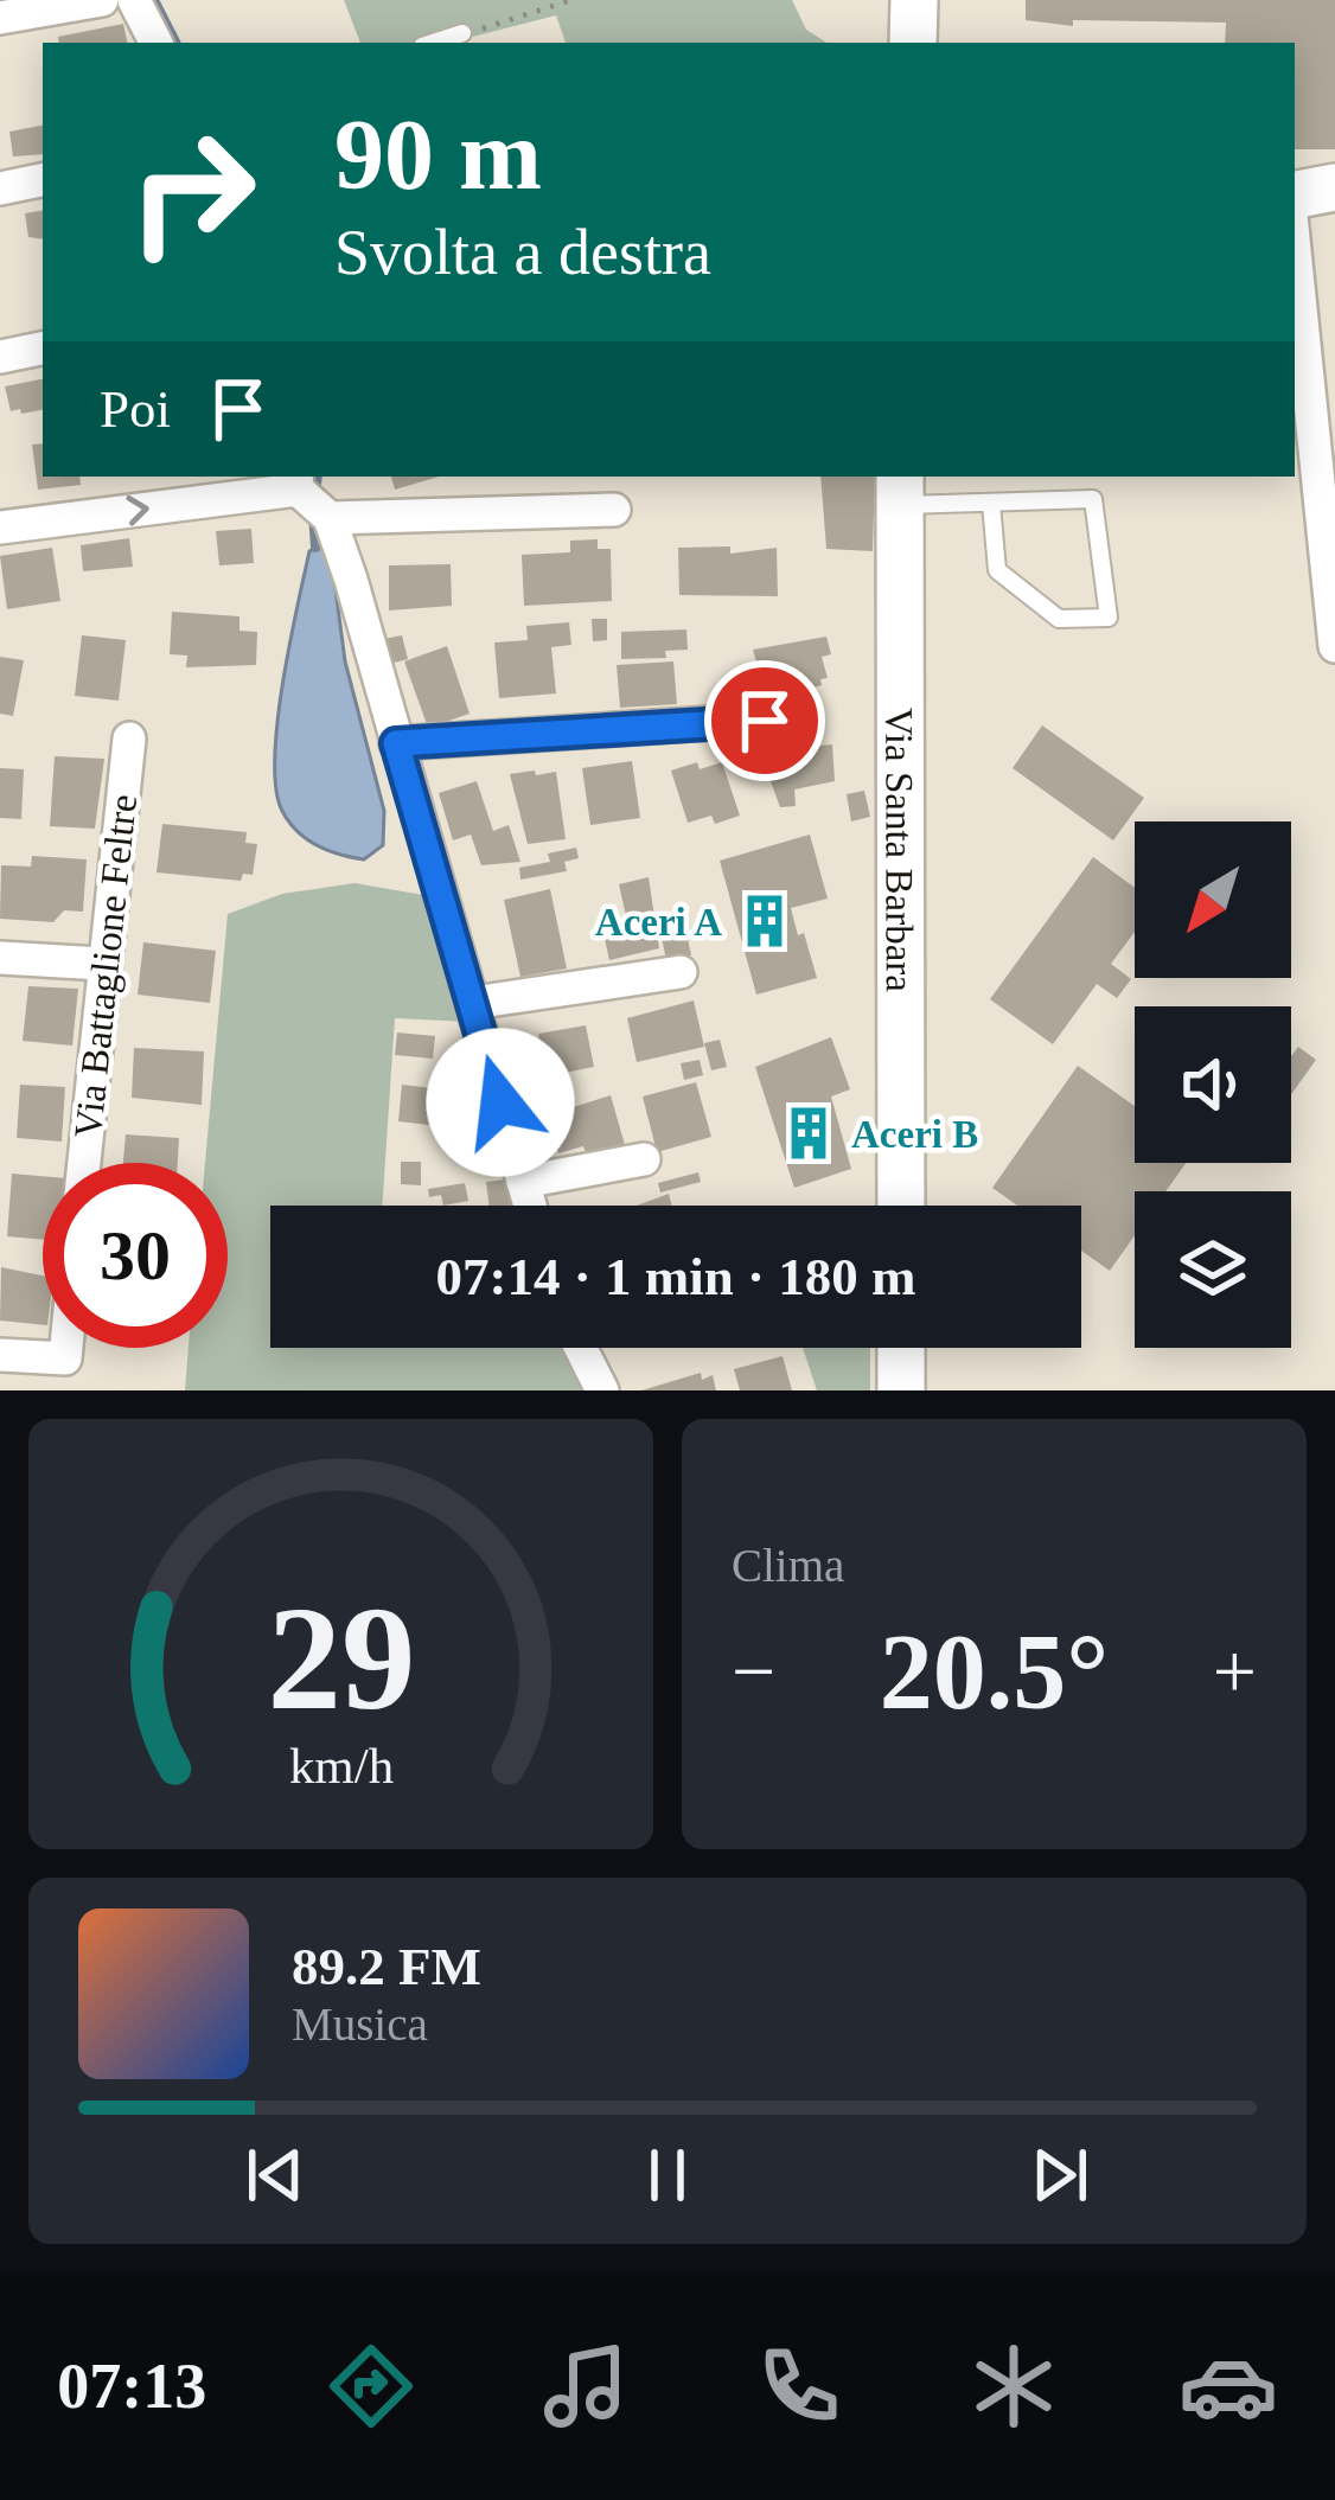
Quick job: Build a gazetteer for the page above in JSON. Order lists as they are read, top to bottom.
{
  "streets": {
    "street": ["Via Santa Barbara", "Via Battaglione Feltre"]
  },
  "places": {
    "building": ["Aceri A", "Aceri B"]
  },
  "north": "bottom left",
  "page": {
    "turn": ["90 m", "Svolta a destra"],
    "then": "Poi",
    "limit": "30",
    "trip": "07:14 · 1 min · 180 m",
    "tile": "Clima",
    "heat": ["−", "20.5°", "+"],
    "song": ["89.2 FM", "Musica"],
    "tabs": "07:13",
    "gauge": ["29", "km/h"]
  }
}
